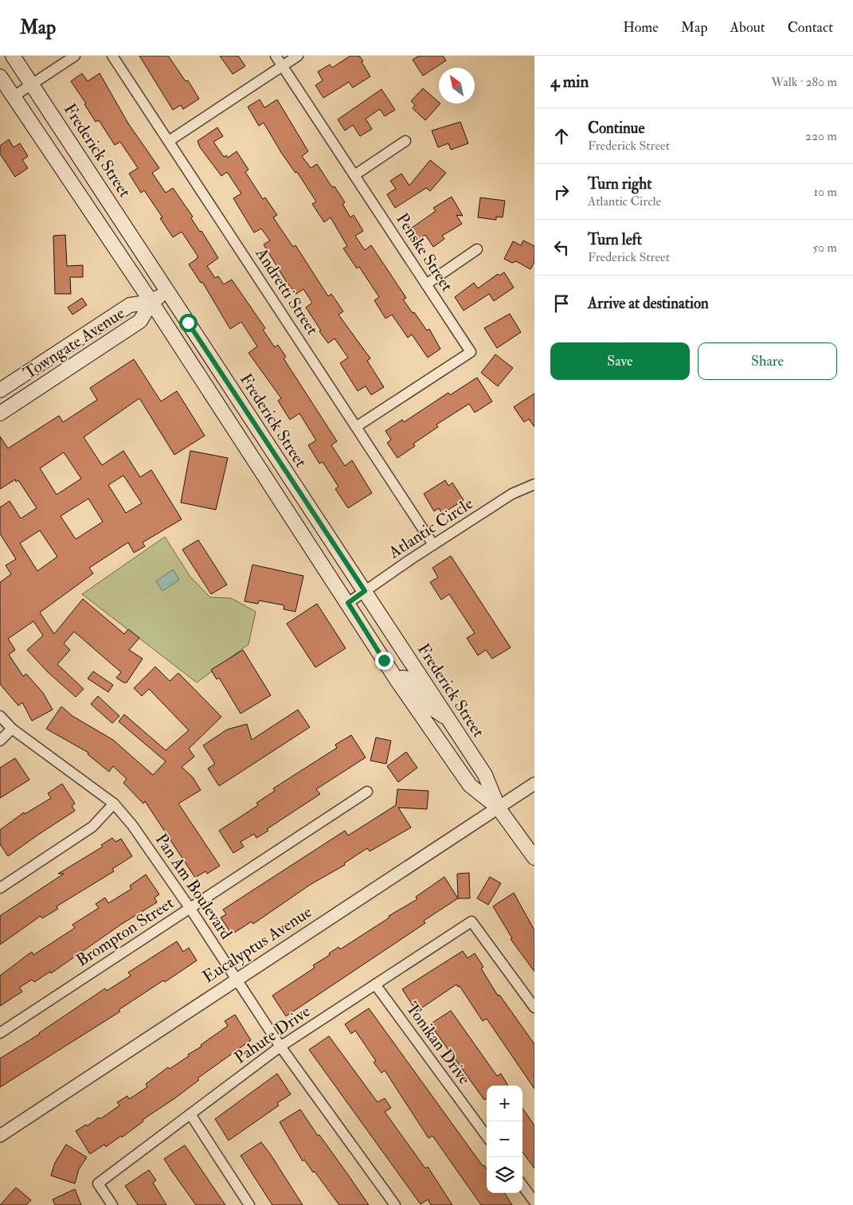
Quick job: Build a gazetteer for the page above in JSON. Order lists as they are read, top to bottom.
{
  "streets": {
    "main road": ["Frederick Street", "Towngate Avenue"],
    "street": [
      "Penske Street",
      "Andretti Street",
      "Atlantic Circle",
      "Pan Am Boulevard",
      "Brompton Street",
      "Eucalyptus Avenue",
      "Pahute Drive",
      "Tonikan Drive"
    ]
  },
  "crossings": [
    ["Frederick Street", "Towngate Avenue"],
    ["Frederick Street", "Atlantic Circle"],
    ["Frederick Street", "Eucalyptus Avenue"],
    ["Penske Street", "Andretti Street"],
    ["Andretti Street", "Atlantic Circle"],
    ["Pan Am Boulevard", "Brompton Street"],
    ["Pan Am Boulevard", "Eucalyptus Avenue"],
    ["Pan Am Boulevard", "Pahute Drive"],
    ["Pahute Drive", "Tonikan Drive"]
  ],
  "north": "top left",
  "page": {
    "header": "Map",
    "nav": [
      "Home",
      "Map",
      "About",
      "Contact"
    ],
    "heading": ["4 min", "Walk · 280 m"],
    "list": [
      ["Continue", "Frederick Street", "220 m"],
      ["Turn right", "Atlantic Circle", "10 m"],
      ["Turn left", "Frederick Street", "50 m"],
      "Arrive at destination"
    ],
    "buttons": ["Save", "Share"],
    "map_buttons": ["+", "−"]
  }
}
